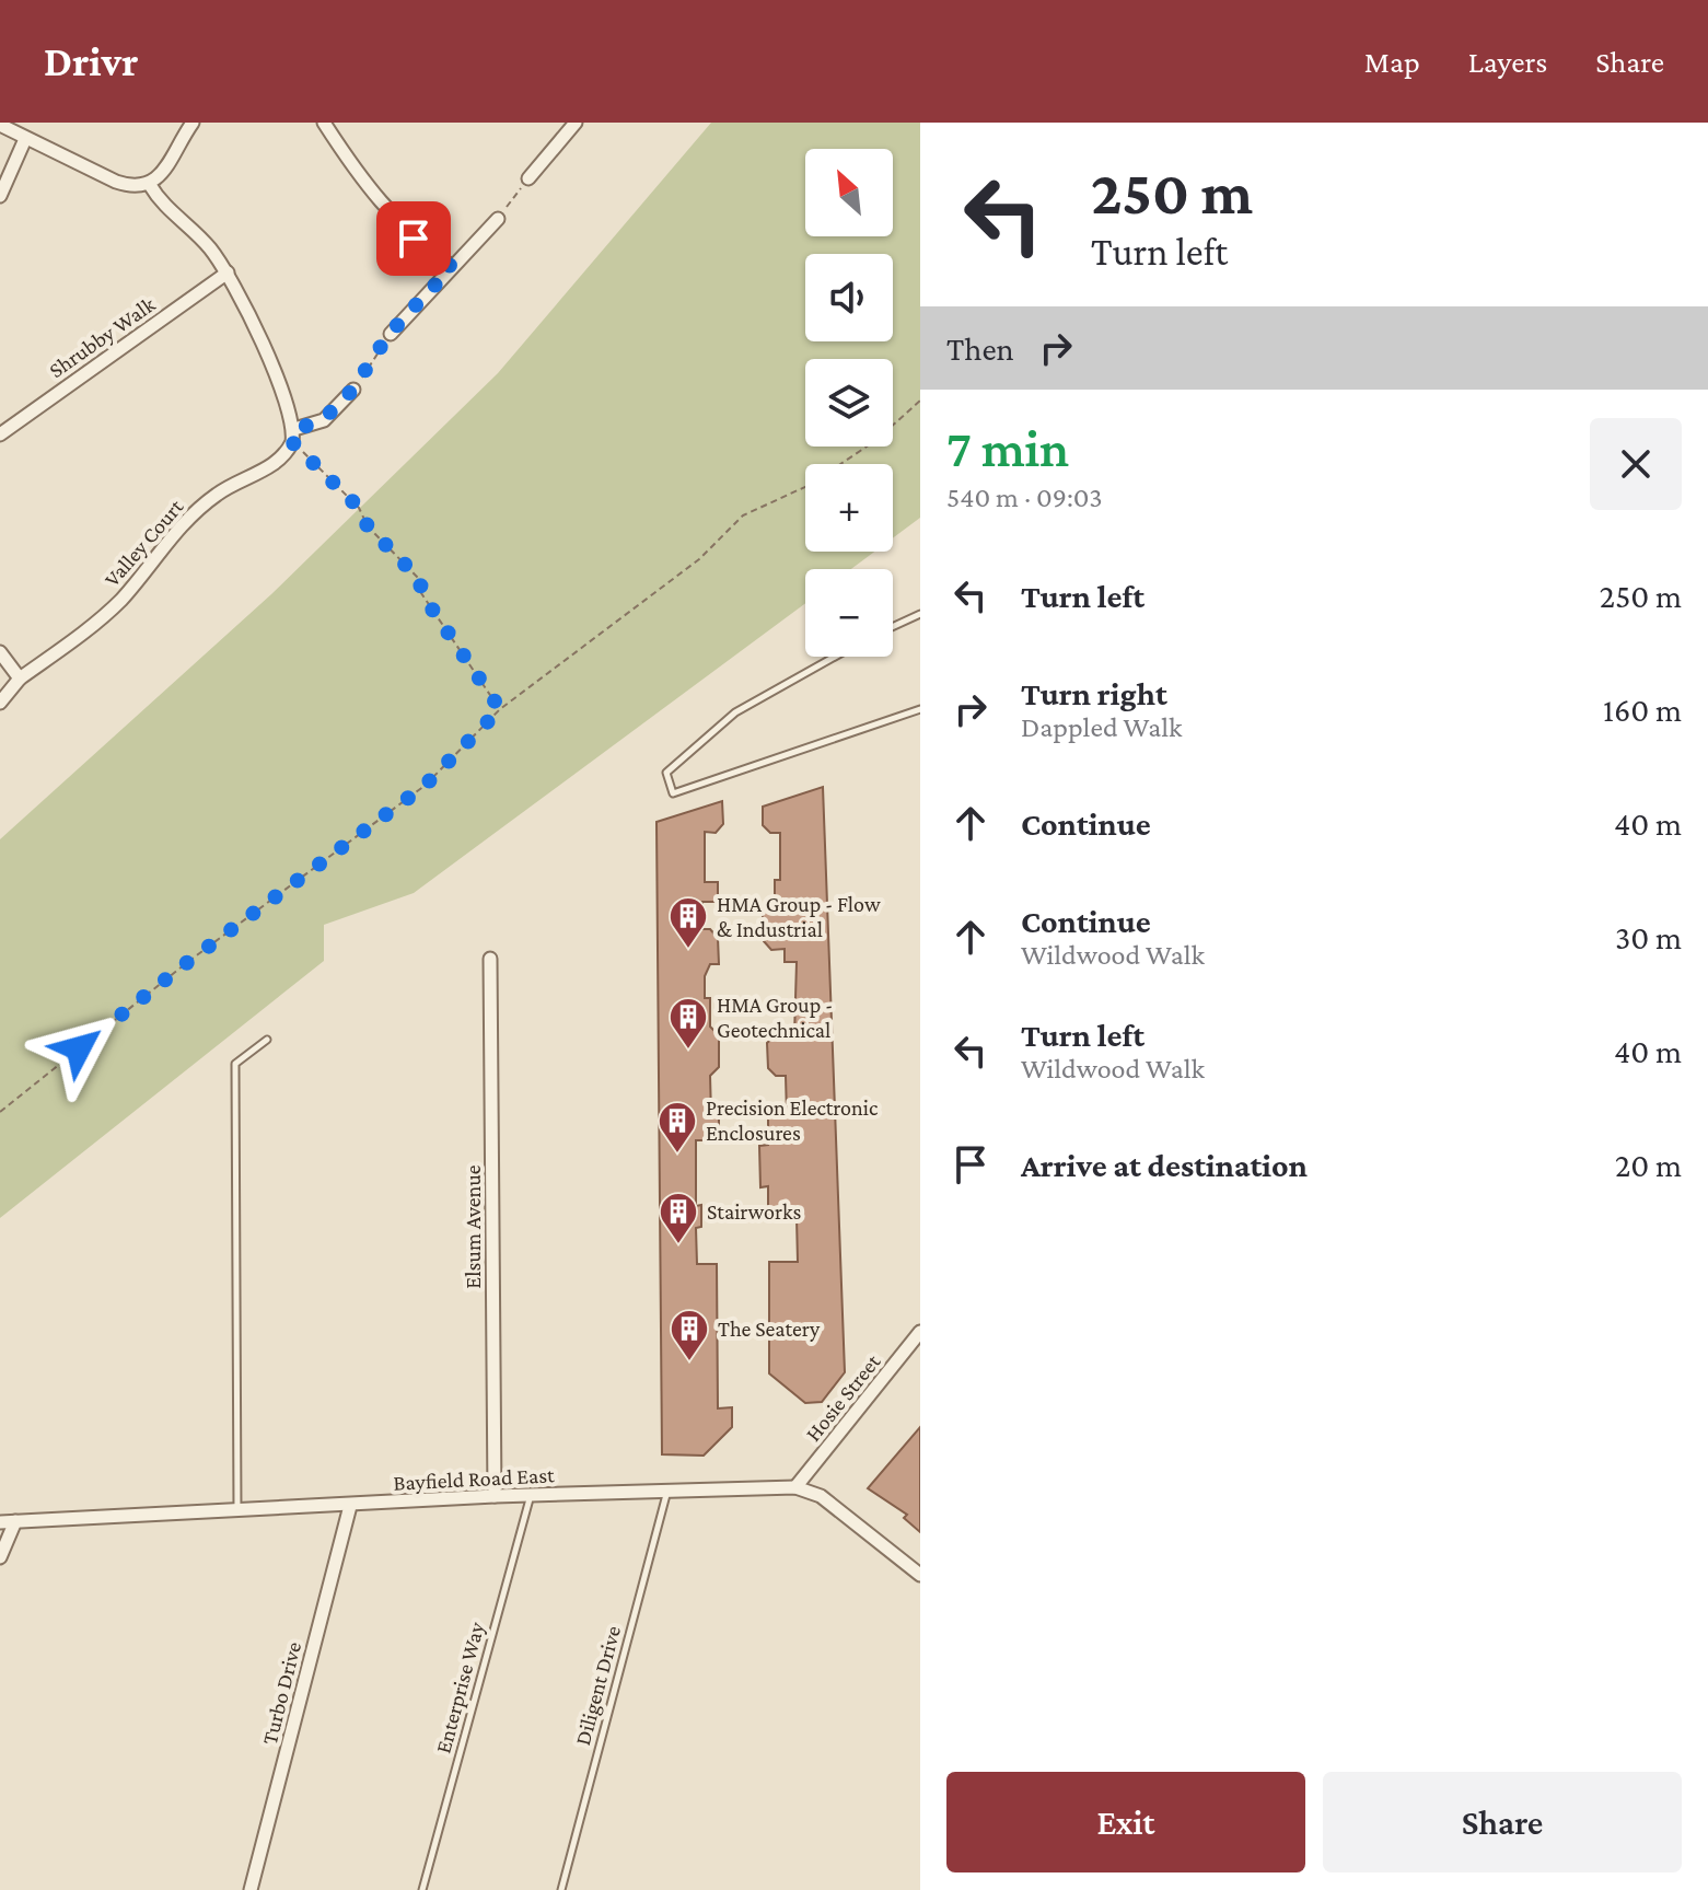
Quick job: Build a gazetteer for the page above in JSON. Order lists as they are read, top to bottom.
{
  "streets": {
    "street": [
      "Shrubby Walk",
      "Valley Court",
      "Elsum Avenue",
      "Hosie Street",
      "Bayfield Road East",
      "Turbo Drive"
    ],
    "lane": ["Diligent Drive", "Enterprise Way"]
  },
  "crossings": [
    ["Elsum Avenue", "Bayfield Road East"],
    ["Hosie Street", "Bayfield Road East"],
    ["Bayfield Road East", "Diligent Drive"],
    ["Bayfield Road East", "Enterprise Way"],
    ["Bayfield Road East", "Turbo Drive"]
  ],
  "places": {
    "building": [
      "HMA Group - Flow & Industrial",
      "HMA Group - Geotechnical",
      "Precision Electronic Enclosures",
      "Stairworks",
      "The Seatery"
    ]
  },
  "north": "top left",
  "page": {
    "header": "Drivr",
    "nav": ["Map", "Layers", "Share"],
    "turn": ["250 m", "Turn left"],
    "map_buttons": ["+", "−"],
    "then": "Then",
    "heading": ["7 min", "540 m · 09:03"],
    "list": [
      {
        "name": "Turn left",
        "value": "250 m"
      },
      {
        "name": "Turn right",
        "note": "Dappled Walk",
        "value": "160 m"
      },
      {
        "name": "Continue",
        "value": "40 m"
      },
      {
        "name": "Continue",
        "note": "Wildwood Walk",
        "value": "30 m"
      },
      {
        "name": "Turn left",
        "note": "Wildwood Walk",
        "value": "40 m"
      },
      {
        "name": "Arrive at destination",
        "value": "20 m"
      }
    ],
    "buttons": ["Exit", "Share"]
  }
}
